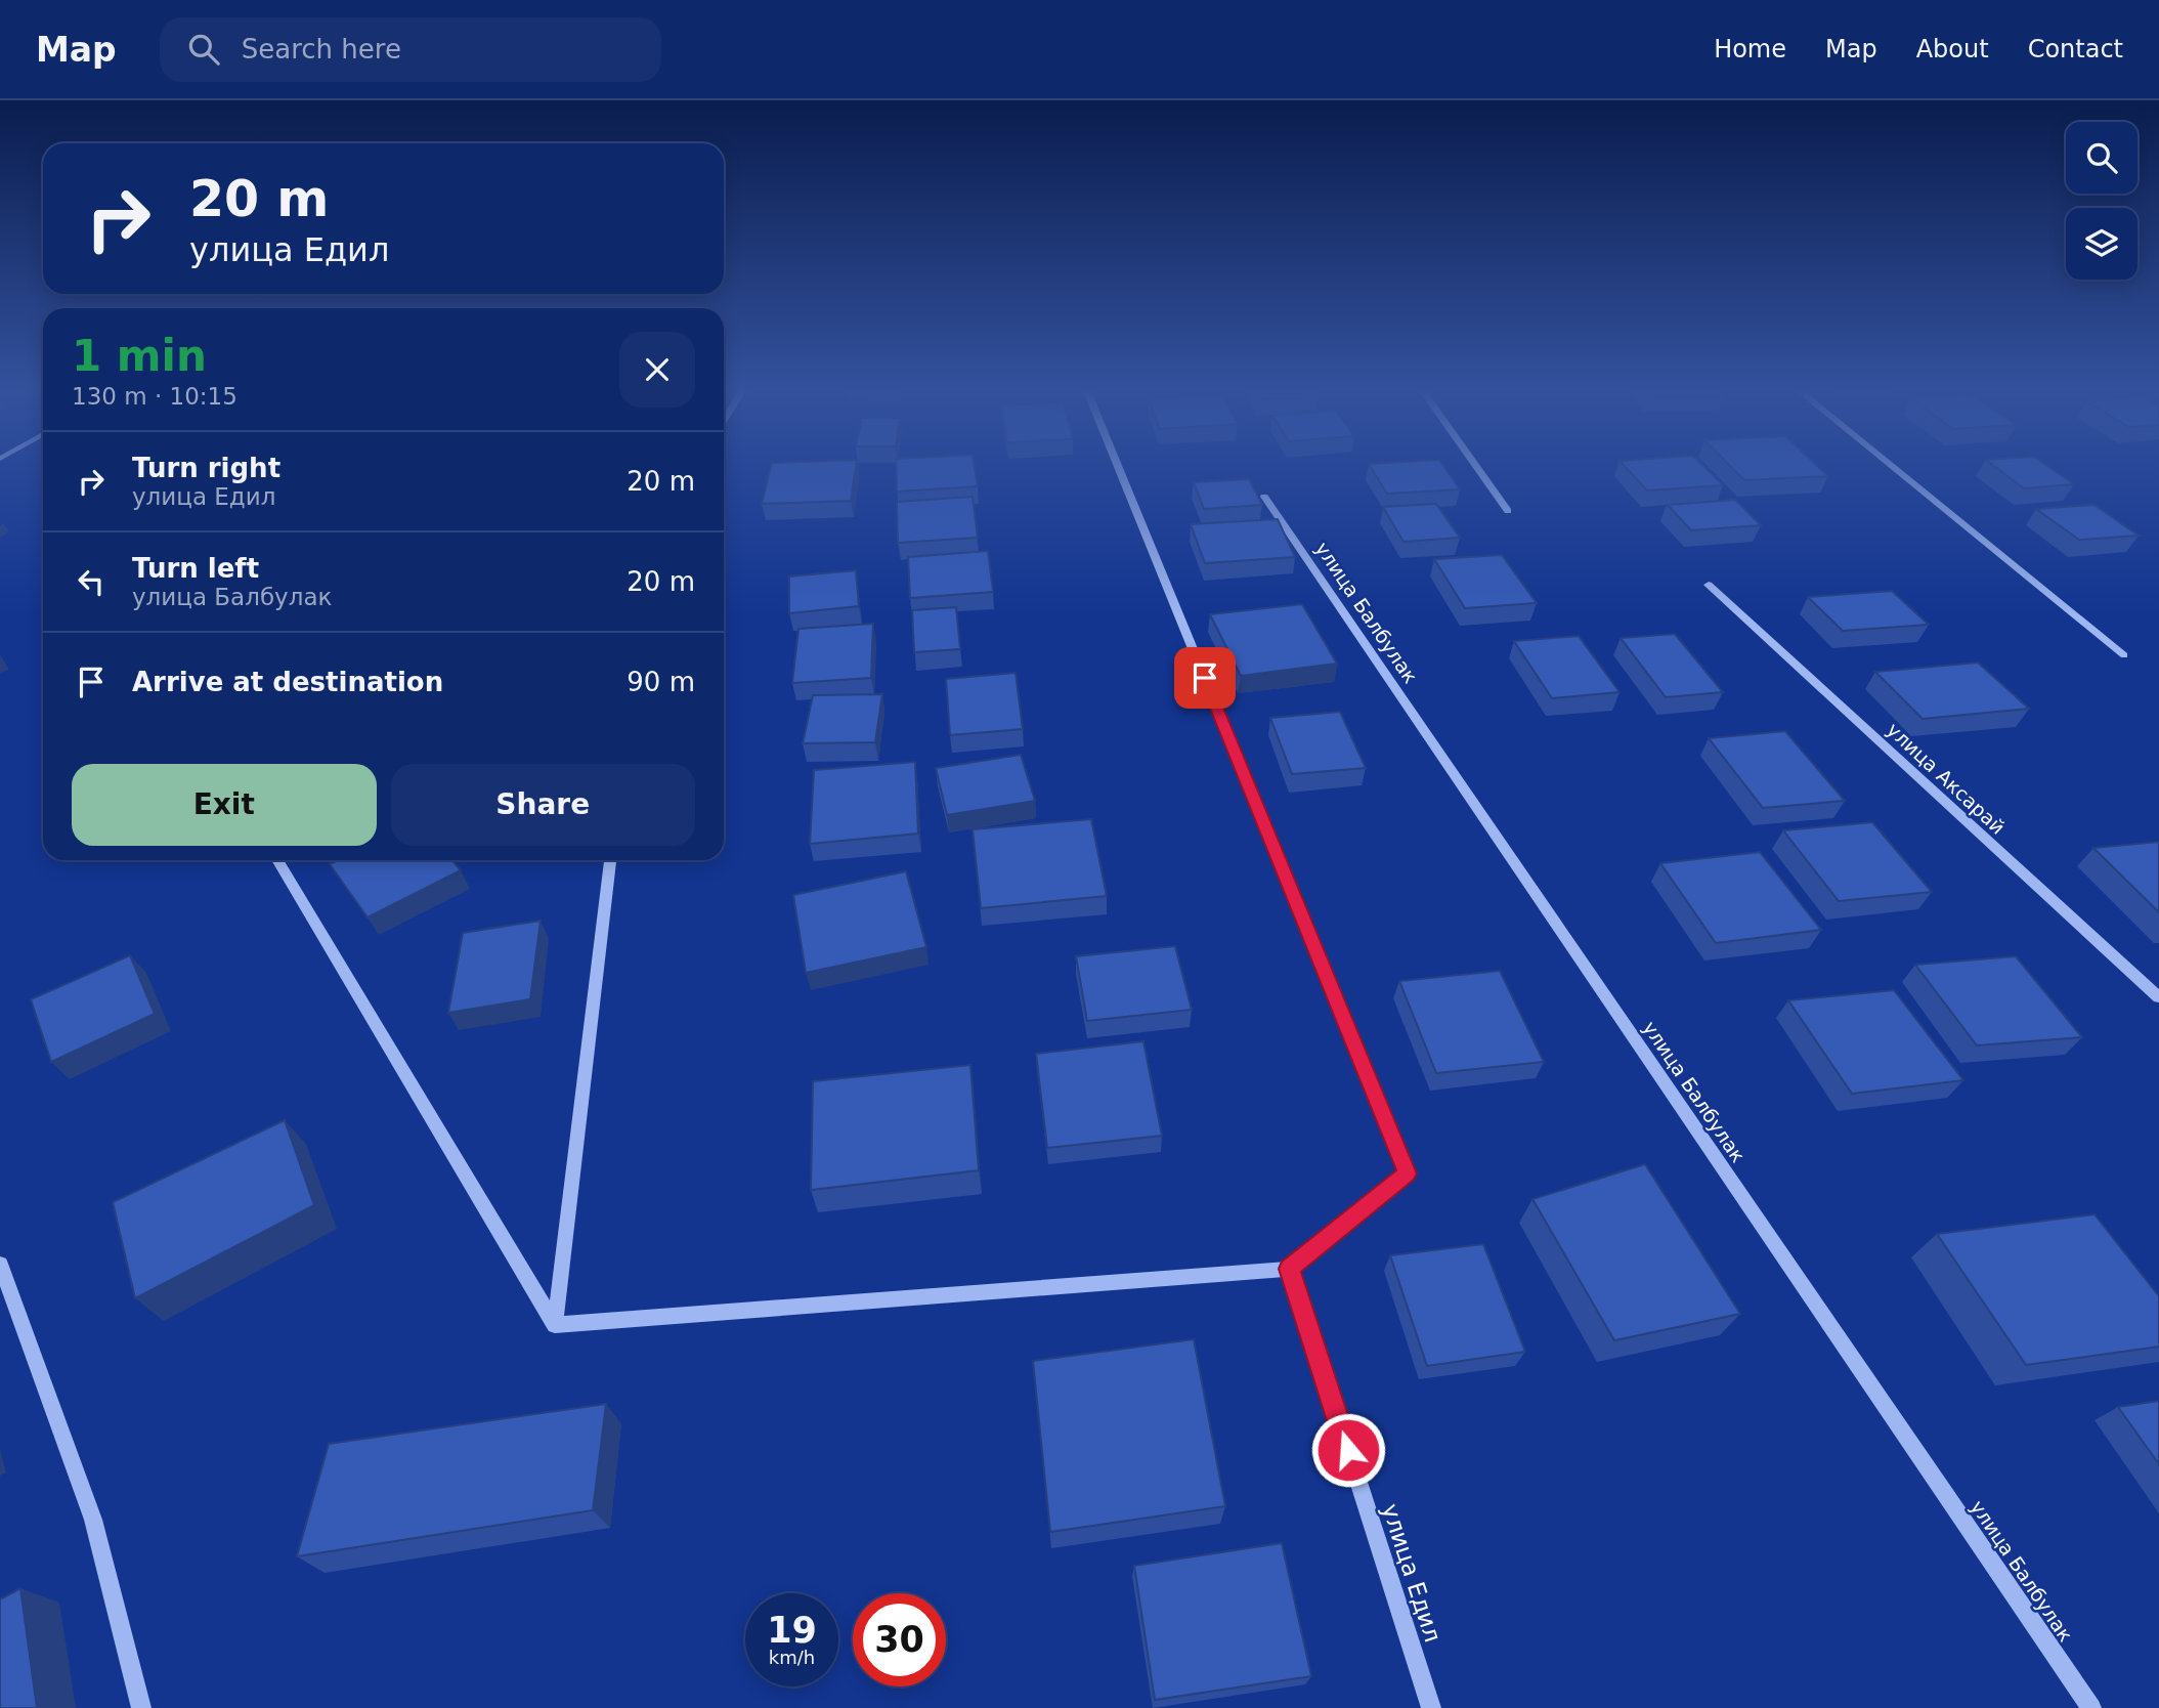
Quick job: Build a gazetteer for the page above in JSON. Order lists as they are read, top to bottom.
{
  "streets": {
    "street": ["улица Балбулак", "улица Аксарай", "улица Едил"]
  },
  "page": {
    "header": "Map",
    "search": "Search here",
    "nav": [
      "Home",
      "Map",
      "About",
      "Contact"
    ],
    "turn": ["20 m", "улица Едил"],
    "heading": ["1 min", "130 m · 10:15"],
    "list": [
      {
        "name": "Turn right",
        "note": "улица Едил",
        "value": "20 m"
      },
      {
        "name": "Turn left",
        "note": "улица Балбулак",
        "value": "20 m"
      },
      {
        "name": "Arrive at destination",
        "value": "90 m"
      }
    ],
    "buttons": ["Exit", "Share"],
    "speed": "19 km/h",
    "limit": "30"
  }
}
